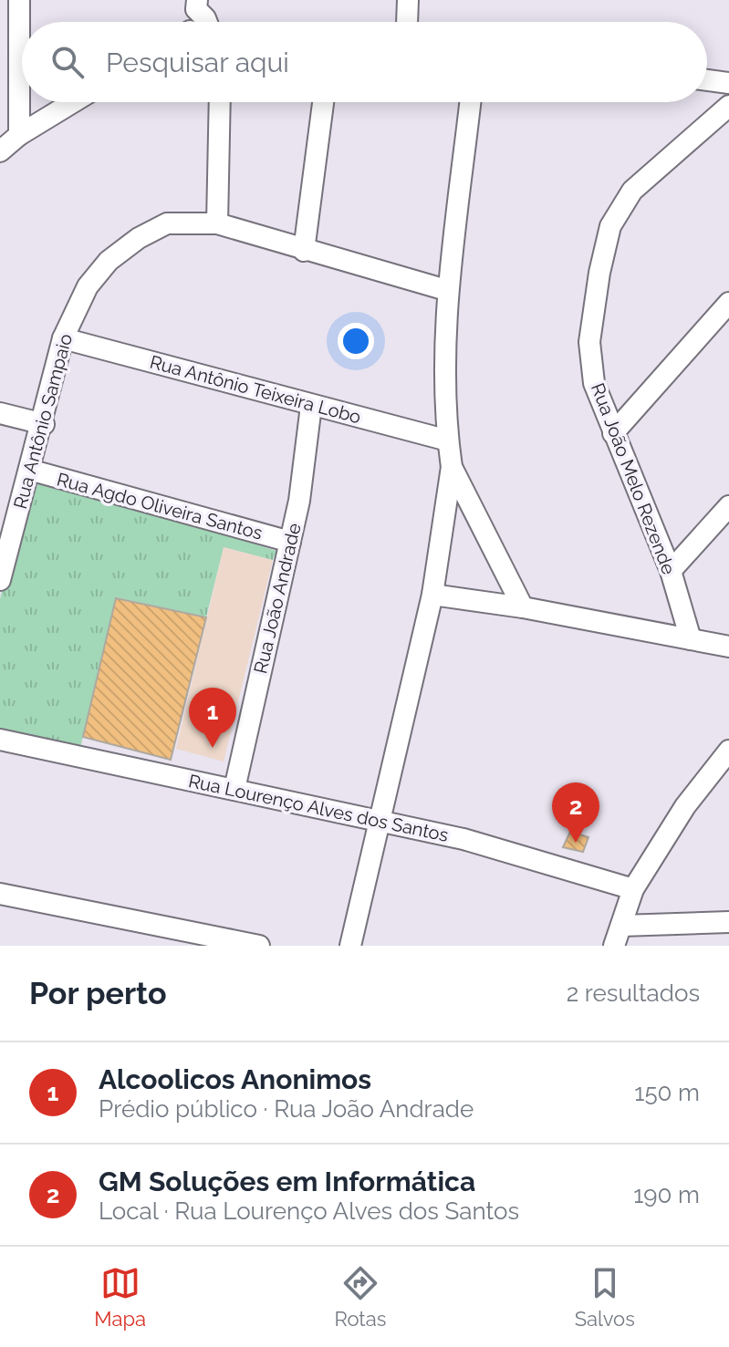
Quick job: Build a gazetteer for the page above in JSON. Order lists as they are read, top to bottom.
{
  "streets": {
    "street": [
      "Rua Antônio Teixeira Lobo",
      "Rua Antônio Sampaio",
      "Rua João Melo Rezende",
      "Rua Agdo Oliveira Santos",
      "Rua João Andrade",
      "Rua Lourenço Alves dos Santos"
    ]
  },
  "crossings": [
    ["Rua Antônio Teixeira Lobo", "Rua Antônio Sampaio"],
    ["Rua Antônio Teixeira Lobo", "Rua João Andrade"],
    ["Rua Antônio Sampaio", "Rua Agdo Oliveira Santos"],
    ["Rua Agdo Oliveira Santos", "Rua João Andrade"],
    ["Rua João Andrade", "Rua Lourenço Alves dos Santos"]
  ],
  "page": {
    "search": "Pesquisar aqui",
    "pins": ["1", "2"],
    "heading": ["Por perto", "2 resultados"],
    "list": [
      {
        "mark": "1",
        "name": "Alcoolicos Anonimos",
        "note": "Prédio público · Rua João Andrade",
        "value": "150 m"
      },
      {
        "mark": "2",
        "name": "GM Soluções em Informática",
        "note": "Local · Rua Lourenço Alves dos Santos",
        "value": "190 m"
      }
    ],
    "nav": ["Mapa", "Rotas", "Salvos"]
  }
}
